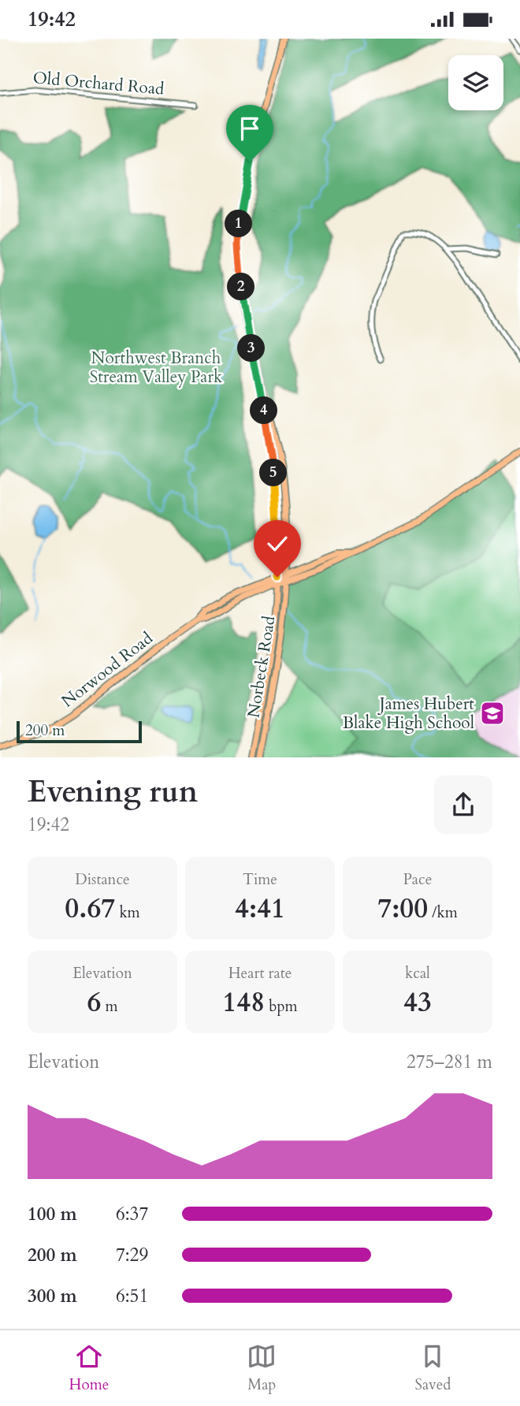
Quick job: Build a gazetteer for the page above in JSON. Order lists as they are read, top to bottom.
{
  "streets": {
    "main road": ["Norbeck Road", "Norwood Road"],
    "street": ["Old Orchard Road"]
  },
  "crossings": [
    ["Norbeck Road", "Norwood Road"]
  ],
  "parks": ["Northwest Branch Stream Valley Park"],
  "places": {
    "school or university": ["James Hubert Blake High School"]
  },
  "scale_bar": "200 m",
  "page": {
    "status": "19:42",
    "pins": [
      "1",
      "2",
      "3",
      "4",
      "5"
    ],
    "scale": "200 m",
    "heading": ["Evening run", "19:42"],
    "stats": [
      ["Distance", "0.67 km"],
      ["Time", "4:41"],
      ["Pace", "7:00 /km"],
      ["Elevation", "6 m"],
      ["Heart rate", "148 bpm"],
      ["kcal", "43"]
    ],
    "chart": ["Elevation", "275–281 m"],
    "list": [
      {
        "name": "100 m",
        "note": "6:37"
      },
      {
        "name": "200 m",
        "note": "7:29"
      },
      {
        "name": "300 m",
        "note": "6:51"
      }
    ],
    "tabs": ["Home", "Map", "Saved"]
  }
}
